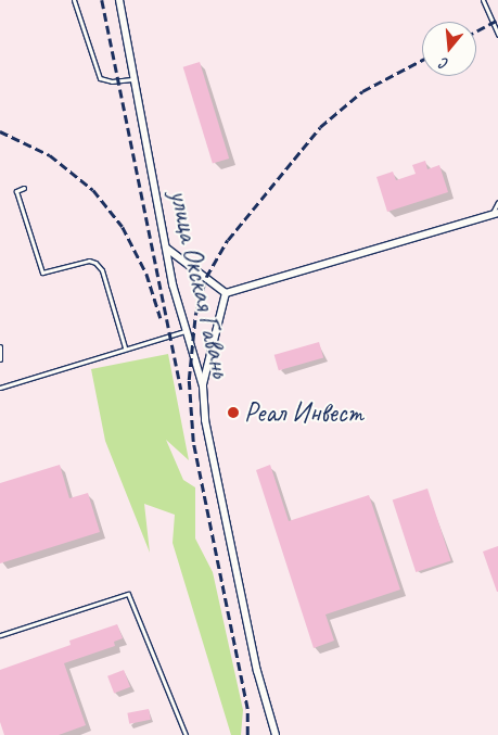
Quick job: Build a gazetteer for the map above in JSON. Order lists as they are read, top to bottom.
{
  "streets": {
    "street": ["улица Окская Гавань"]
  },
  "places": ["Реал Инвест"],
  "north": "bottom"
}
